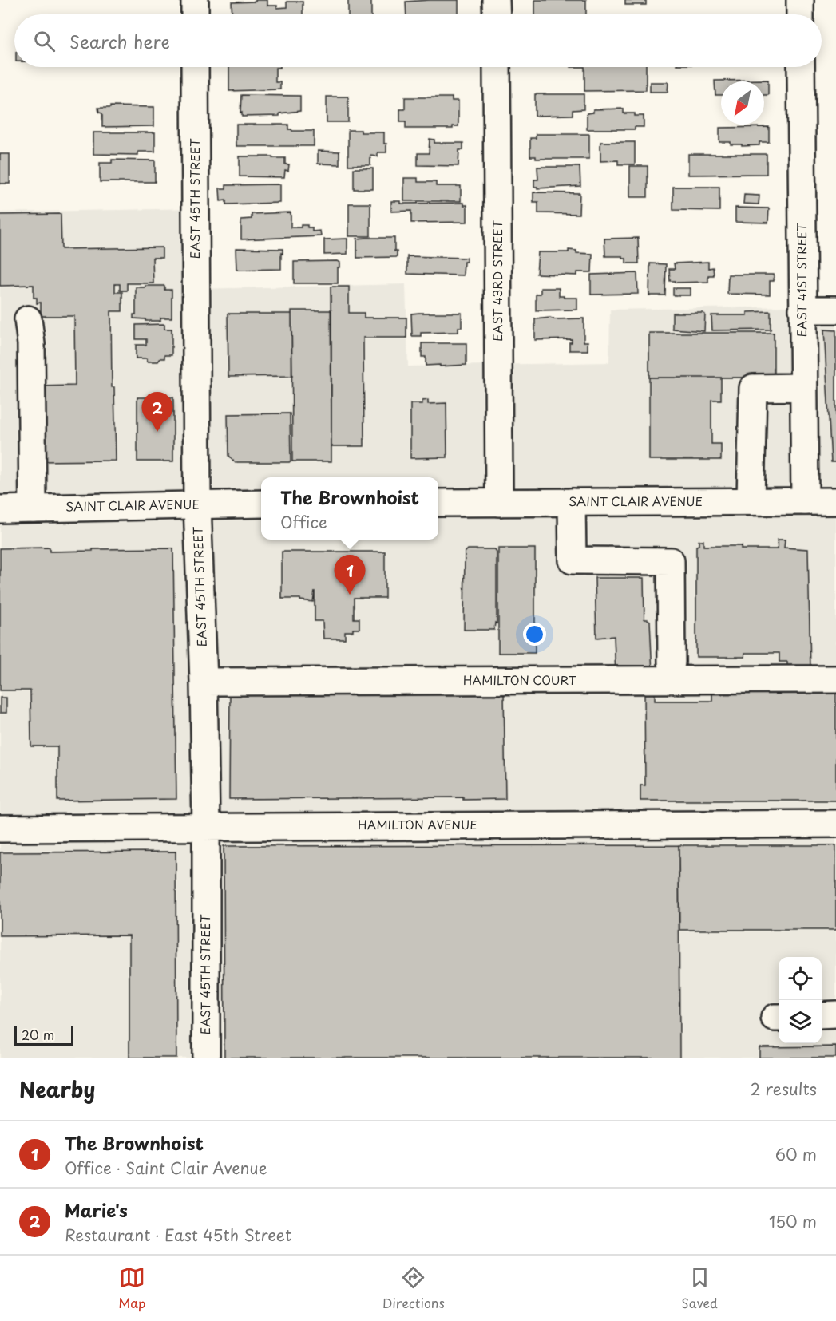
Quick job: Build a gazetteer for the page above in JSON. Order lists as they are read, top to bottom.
{
  "streets": {
    "street": [
      "EAST 45TH STREET",
      "EAST 41ST STREET",
      "EAST 43RD STREET",
      "SAINT CLAIR AVENUE",
      "HAMILTON COURT",
      "HAMILTON AVENUE"
    ]
  },
  "crossings": [
    ["EAST 45TH STREET", "SAINT CLAIR AVENUE"],
    ["EAST 45TH STREET", "HAMILTON COURT"],
    ["EAST 45TH STREET", "HAMILTON AVENUE"],
    ["EAST 41ST STREET", "SAINT CLAIR AVENUE"],
    ["EAST 43RD STREET", "SAINT CLAIR AVENUE"]
  ],
  "scale_bar": "20 m",
  "north": "bottom left",
  "page": {
    "search": "Search here",
    "pins": ["2", "1"],
    "popup": ["The Brownhoist", "Office"],
    "scale": "20 m",
    "heading": ["Nearby", "2 results"],
    "list": [
      {
        "mark": "1",
        "name": "The Brownhoist",
        "note": "Office · Saint Clair Avenue",
        "value": "60 m"
      },
      {
        "mark": "2",
        "name": "Marie's",
        "note": "Restaurant · East 45th Street",
        "value": "150 m"
      }
    ],
    "nav": ["Map", "Directions", "Saved"]
  }
}
